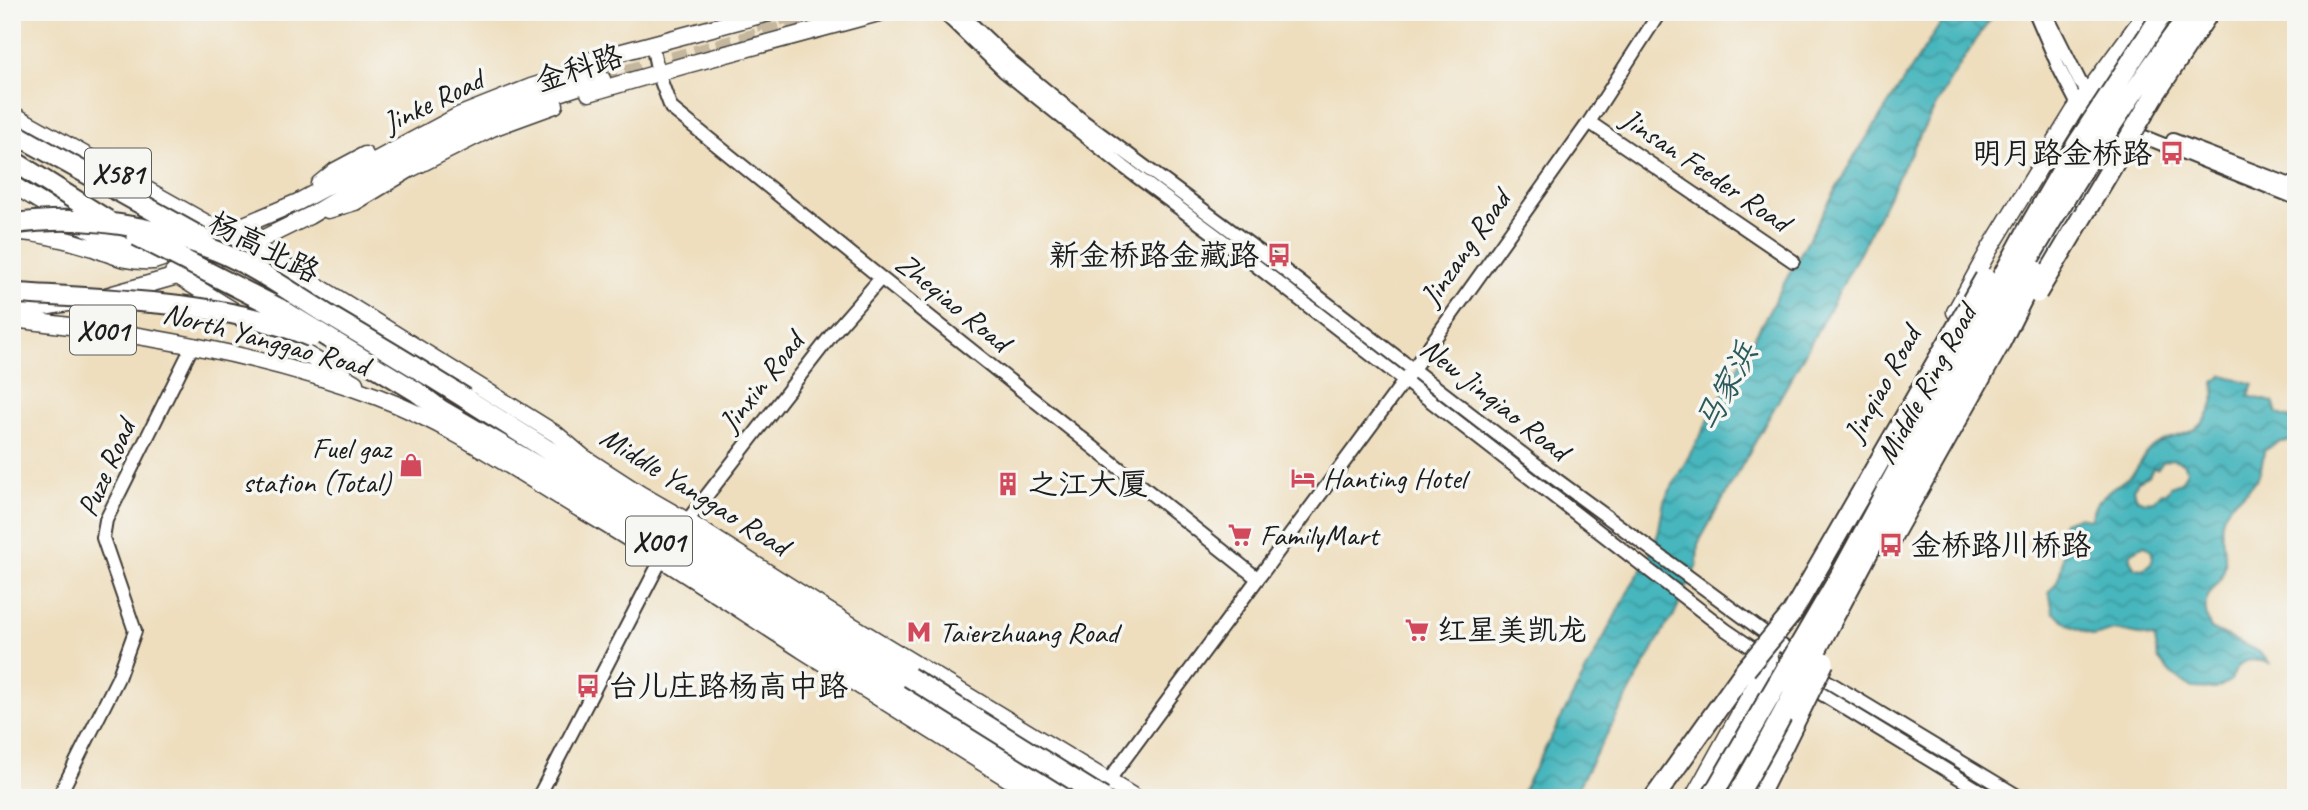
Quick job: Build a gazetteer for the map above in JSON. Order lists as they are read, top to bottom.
{
  "streets": {
    "highway": [
      "杨高北路",
      "X001",
      "Middle Ring Road",
      "Middle Yanggao Road"
    ],
    "main road": [
      "金科路",
      "Jinke Road",
      "X581",
      "North Yanggao Road",
      "Jinqiao Road"
    ],
    "street": [
      "Jinsan Feeder Road",
      "Jinzang Road",
      "Zheqiao Road",
      "Jinxin Road",
      "New Jinqiao Road",
      "Puze Road"
    ]
  },
  "crossings": [
    ["金科路", "Jinke Road"],
    ["金科路", "X581"],
    ["金科路", "Zheqiao Road"],
    ["金科路", "Middle Yanggao Road"],
    ["Jinsan Feeder Road", "Jinzang Road"],
    ["X581", "Middle Yanggao Road"],
    ["杨高北路", "Middle Yanggao Road"],
    ["Jinzang Road", "Zheqiao Road"],
    ["Jinzang Road", "New Jinqiao Road"],
    ["Jinzang Road", "Middle Yanggao Road"],
    ["Zheqiao Road", "Jinxin Road"],
    ["X001", "North Yanggao Road"],
    ["North Yanggao Road", "Puze Road"],
    ["Jinxin Road", "Middle Yanggao Road"],
    ["Jinqiao Road", "Middle Ring Road"],
    ["Jinqiao Road", "New Jinqiao Road"]
  ],
  "water": ["马家浜"],
  "places": {
    "bus stop": [
      "明月路金桥路",
      "新金桥路金藏路",
      "金桥路川桥路",
      "台儿庄路杨高中路"
    ],
    "shop": ["Fuel gaz station (Total)"],
    "hotel": ["Hanting Hotel"],
    "building": ["之江大厦"],
    "supermarket": ["FamilyMart", "红星美凯龙"],
    "metro station": ["Taierzhuang Road"]
  }
}
